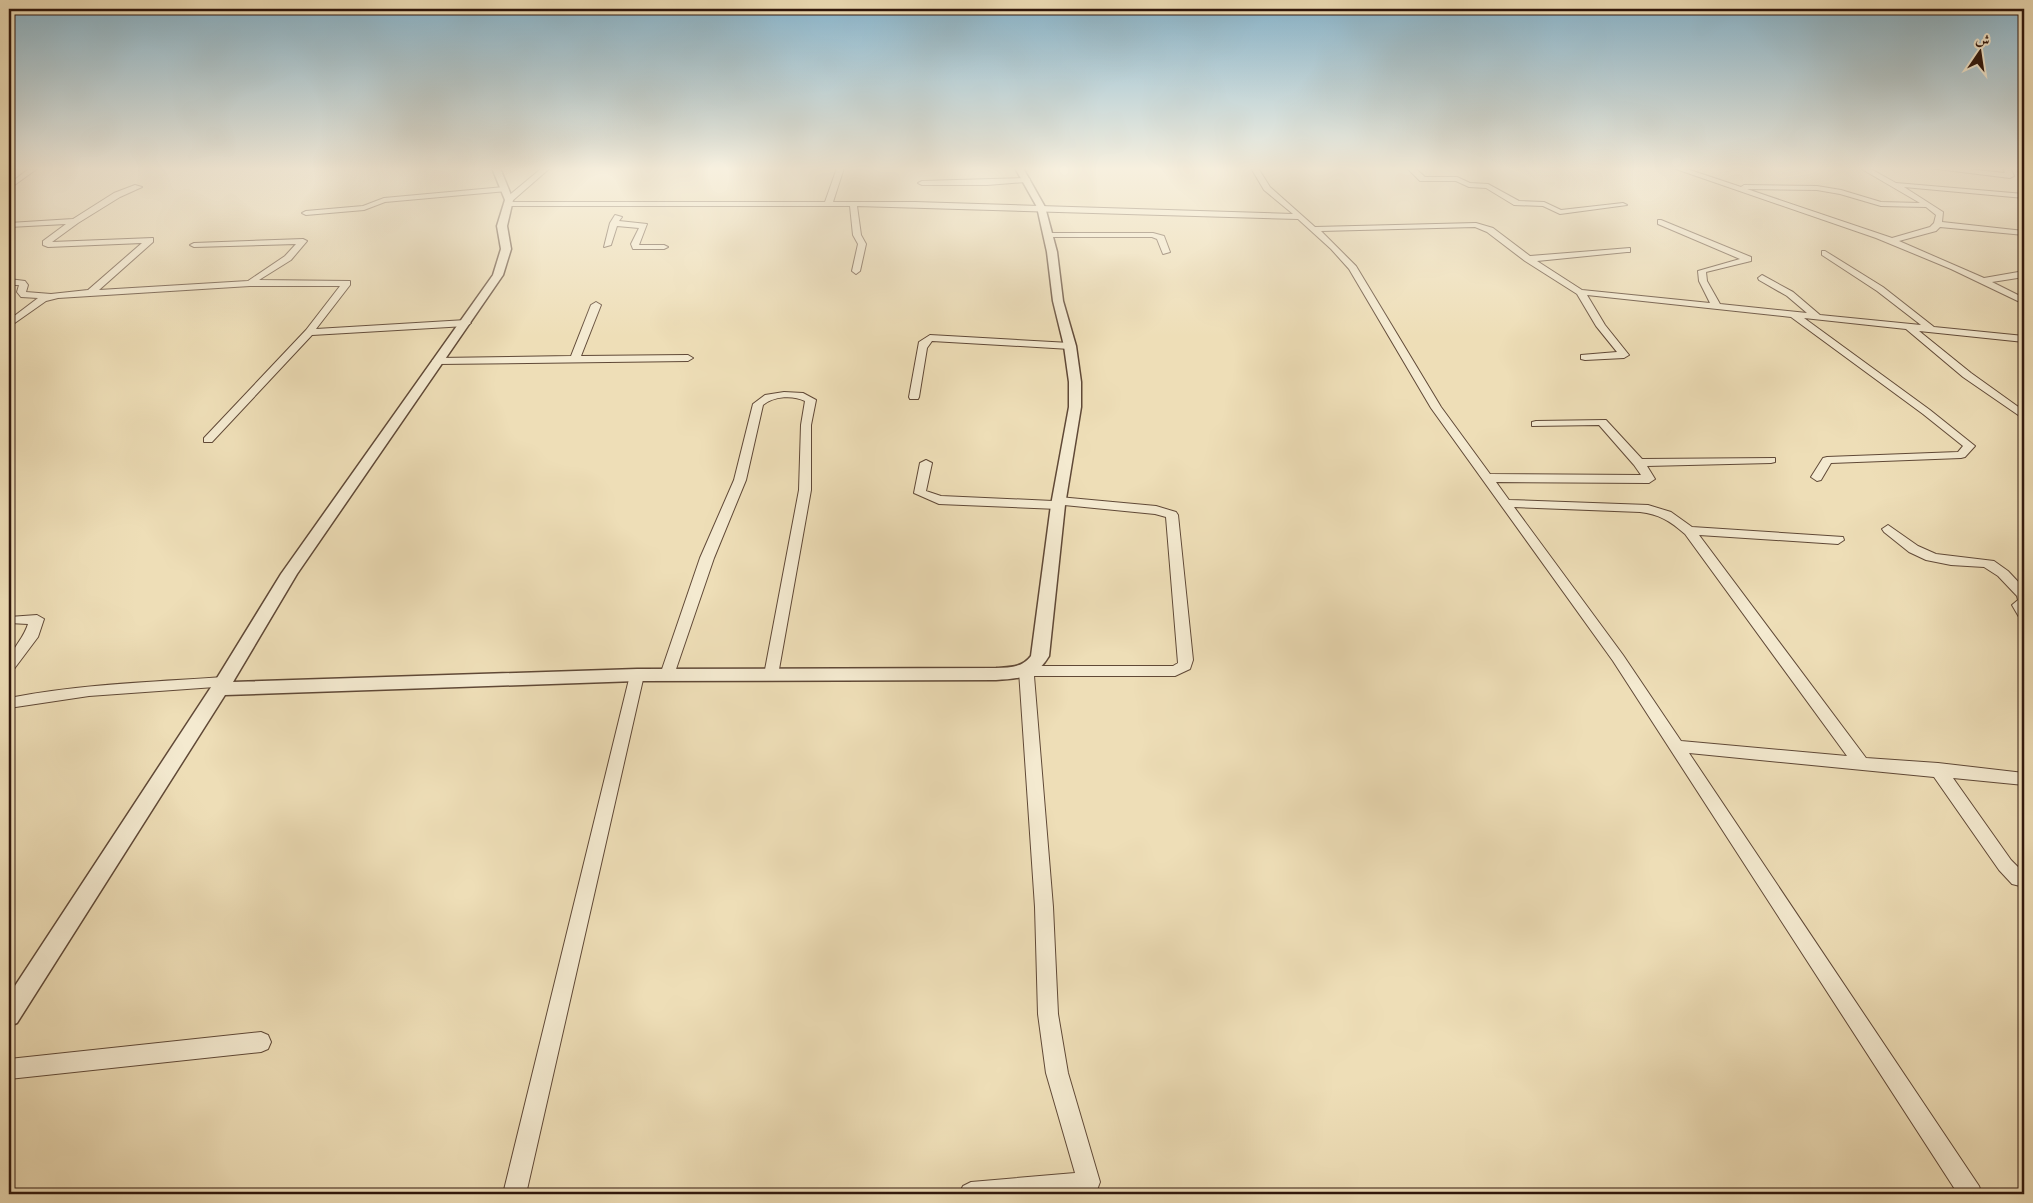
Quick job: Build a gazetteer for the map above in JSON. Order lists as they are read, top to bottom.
{
  "north": "top"
}
